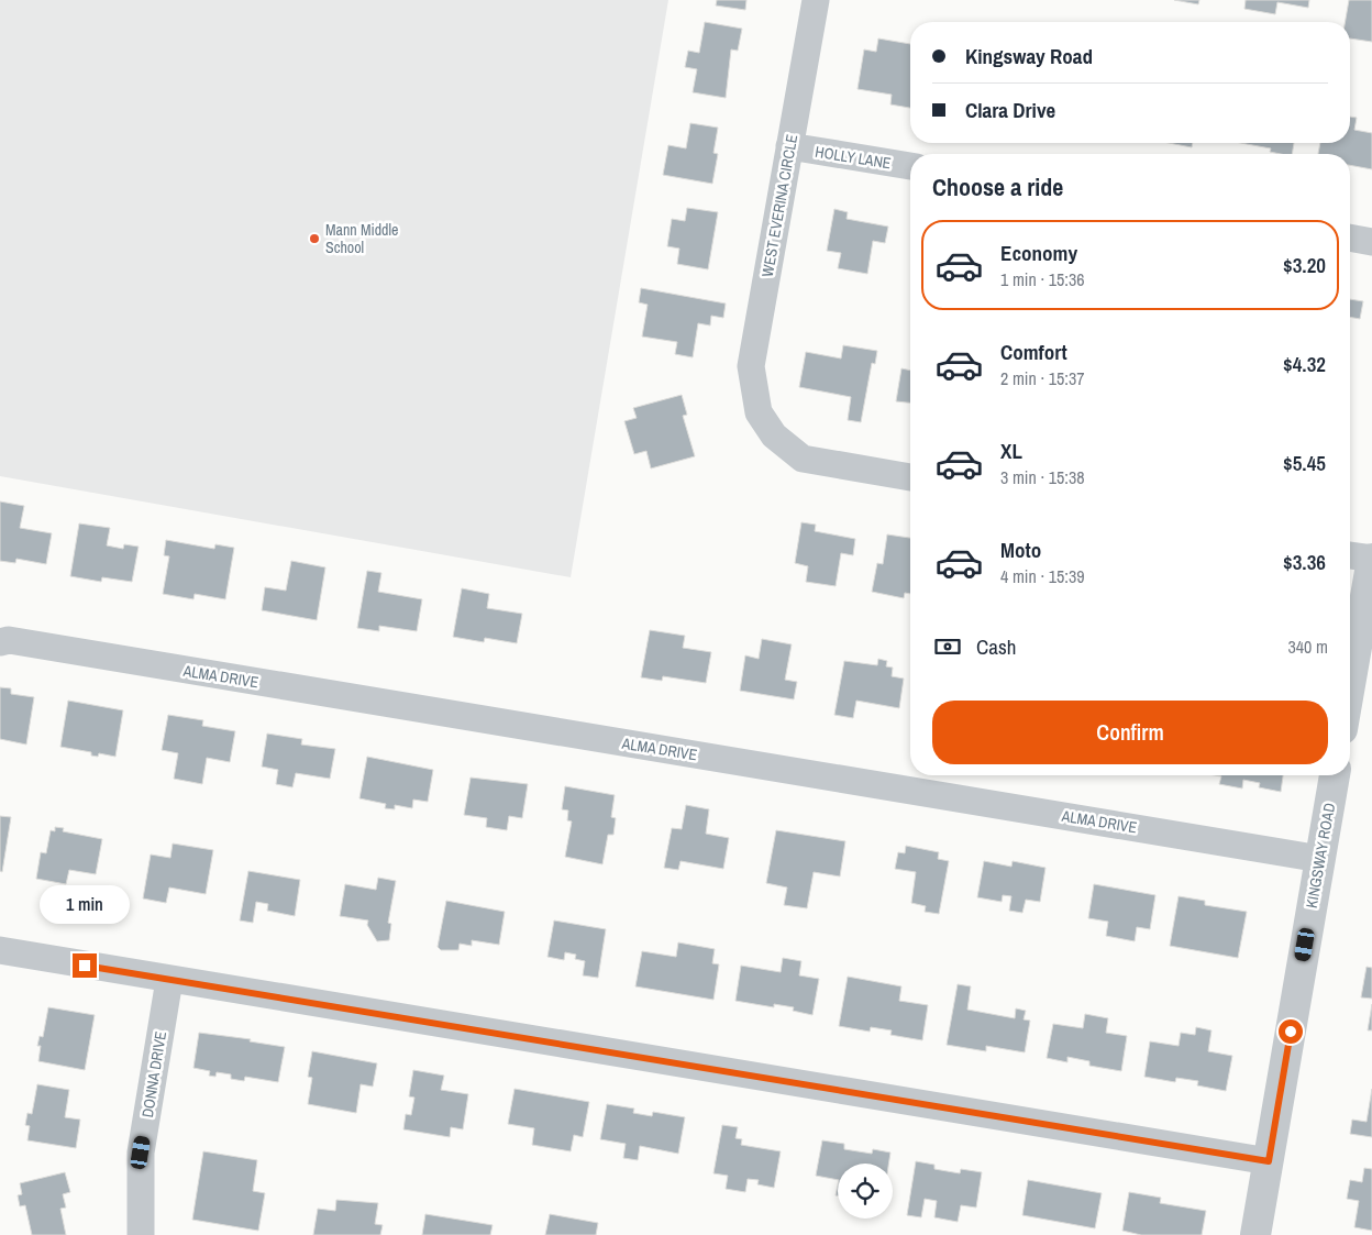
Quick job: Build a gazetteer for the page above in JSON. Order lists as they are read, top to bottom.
{
  "streets": {
    "street": [
      "HOLLY LANE",
      "WEST EVERINA CIRCLE",
      "ALMA DRIVE",
      "KINGSWAY ROAD",
      "DONNA DRIVE"
    ]
  },
  "crossings": [
    ["HOLLY LANE", "WEST EVERINA CIRCLE"],
    ["ALMA DRIVE", "KINGSWAY ROAD"]
  ],
  "places": ["Mann Middle School"],
  "page": {
    "banner": ["Kingsway Road", "Clara Drive"],
    "heading": "Choose a ride",
    "list": [
      {
        "name": "Economy",
        "note": "1 min · 15:36",
        "value": "$3.20"
      },
      {
        "name": "Comfort",
        "note": "2 min · 15:37",
        "value": "$4.32"
      },
      {
        "name": "XL",
        "note": "3 min · 15:38",
        "value": "$5.45"
      },
      {
        "name": "Moto",
        "note": "4 min · 15:39",
        "value": "$3.36"
      }
    ],
    "pay": ["Cash", "340 m"],
    "buttons": "Confirm",
    "bubble": "1 min"
  }
}
